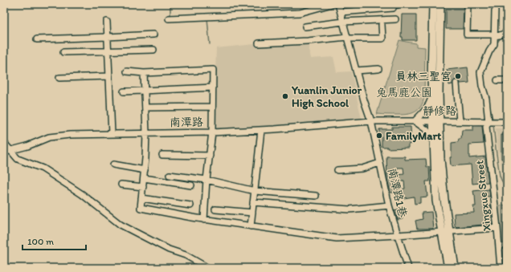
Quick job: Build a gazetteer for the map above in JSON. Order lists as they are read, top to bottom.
{
  "streets": {
    "street": [
      "靜修路",
      "南潭路",
      "南潭路1巷",
      "Xingxue Street"
    ]
  },
  "crossings": [
    ["靜修路", "南潭路"],
    ["靜修路", "南潭路1巷"],
    ["靜修路", "Xingxue Street"],
    ["南潭路", "南潭路1巷"]
  ],
  "parks": ["兔馬鹿公園"],
  "places": ["員林三聖宮", "Yuanlin Junior High School", "FamilyMart"],
  "scale_bar": "100 m"
}
